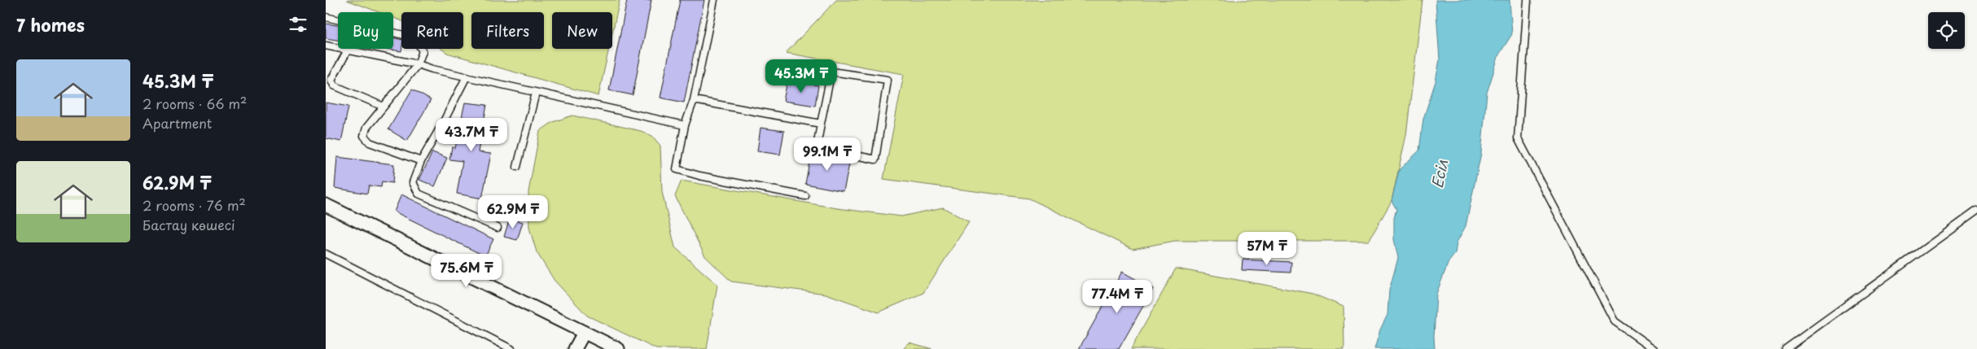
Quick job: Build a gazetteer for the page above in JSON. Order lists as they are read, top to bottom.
{
  "water": ["Есіл"],
  "page": {
    "heading": "7 homes",
    "chip": [
      "Buy",
      "Rent",
      "Filters",
      "New"
    ],
    "list": [
      {
        "name": "45.3M ₸",
        "note": "2 rooms · 66 m² · Apartment"
      },
      {
        "name": "62.9M ₸",
        "note": "2 rooms · 76 m² · Бастау көшесі"
      }
    ],
    "price": [
      "45.3M ₸",
      "43.7M ₸",
      "99.1M ₸",
      "62.9M ₸",
      "57M ₸",
      "75.6M ₸",
      "77.4M ₸"
    ]
  }
}
